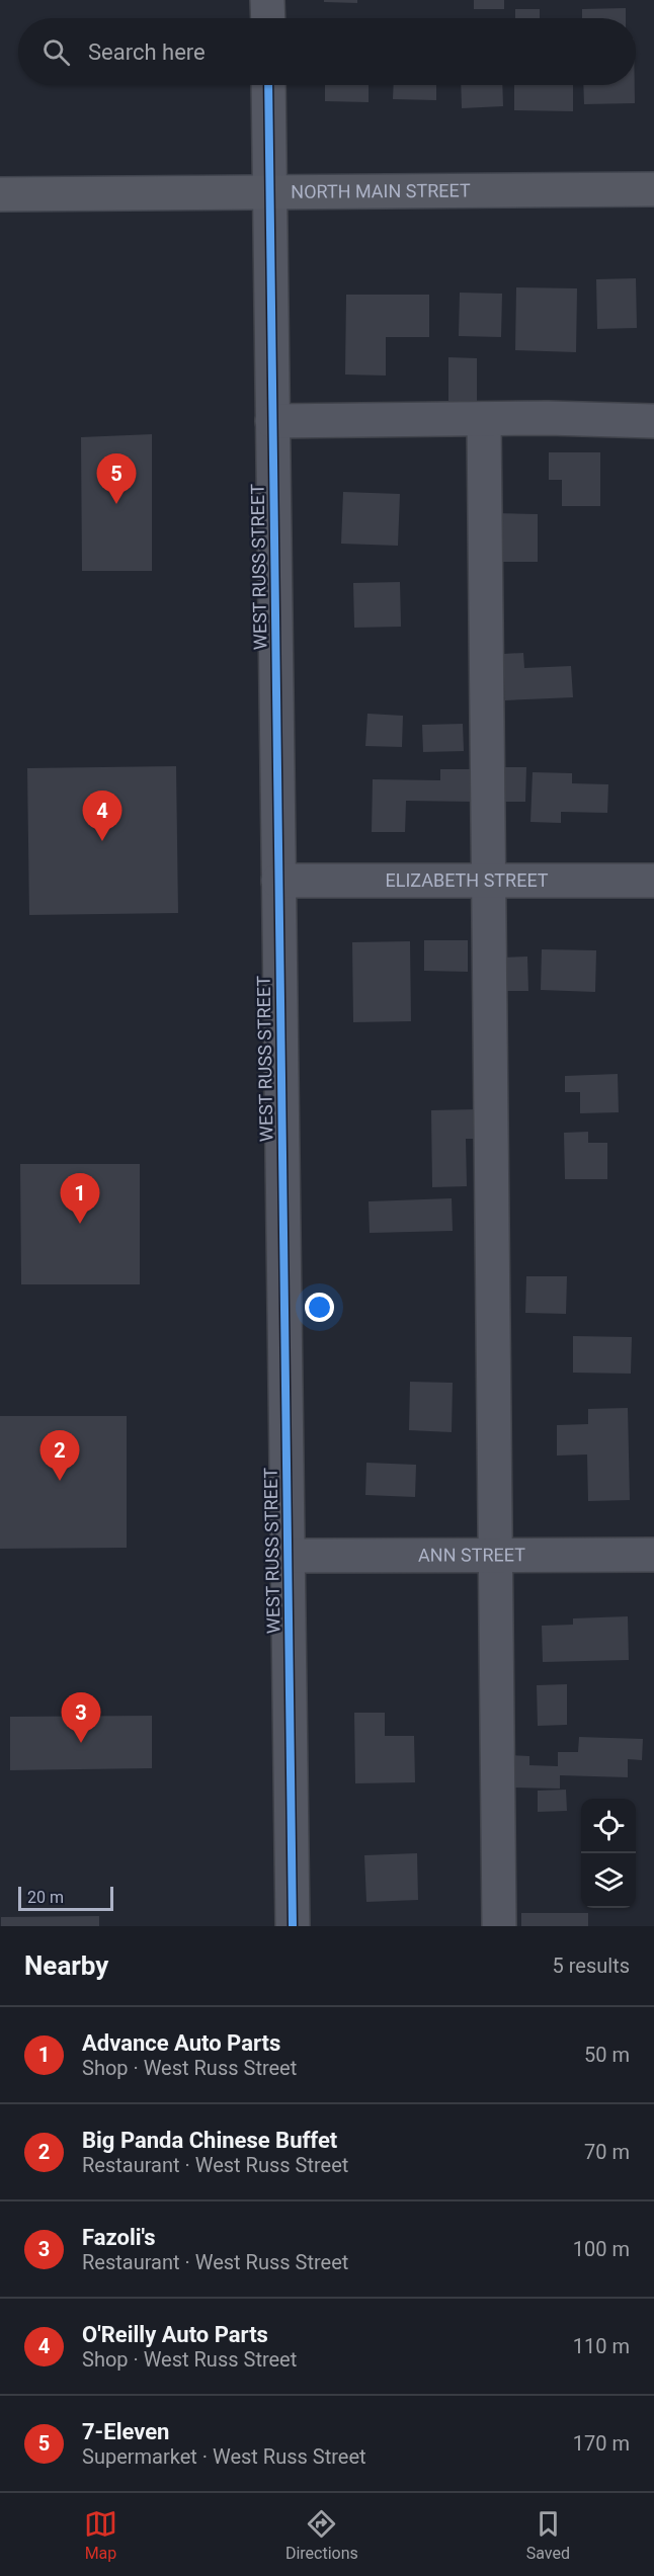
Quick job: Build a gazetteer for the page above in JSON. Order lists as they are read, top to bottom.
{
  "streets": {
    "main road": ["NORTH MAIN STREET"],
    "street": ["WEST RUSS STREET", "ELIZABETH STREET", "ANN STREET"]
  },
  "crossings": [
    ["NORTH MAIN STREET", "WEST RUSS STREET"],
    ["WEST RUSS STREET", "ELIZABETH STREET"],
    ["WEST RUSS STREET", "ANN STREET"]
  ],
  "scale_bar": "20 m",
  "page": {
    "search": "Search here",
    "pins": [
      "5",
      "4",
      "1",
      "2",
      "3"
    ],
    "scale": "20 m",
    "heading": ["Nearby", "5 results"],
    "list": [
      {
        "mark": "1",
        "name": "Advance Auto Parts",
        "note": "Shop · West Russ Street",
        "value": "50 m"
      },
      {
        "mark": "2",
        "name": "Big Panda Chinese Buffet",
        "note": "Restaurant · West Russ Street",
        "value": "70 m"
      },
      {
        "mark": "3",
        "name": "Fazoli's",
        "note": "Restaurant · West Russ Street",
        "value": "100 m"
      },
      {
        "mark": "4",
        "name": "O'Reilly Auto Parts",
        "note": "Shop · West Russ Street",
        "value": "110 m"
      },
      {
        "mark": "5",
        "name": "7-Eleven",
        "note": "Supermarket · West Russ Street",
        "value": "170 m"
      }
    ],
    "nav": ["Map", "Directions", "Saved"]
  }
}
